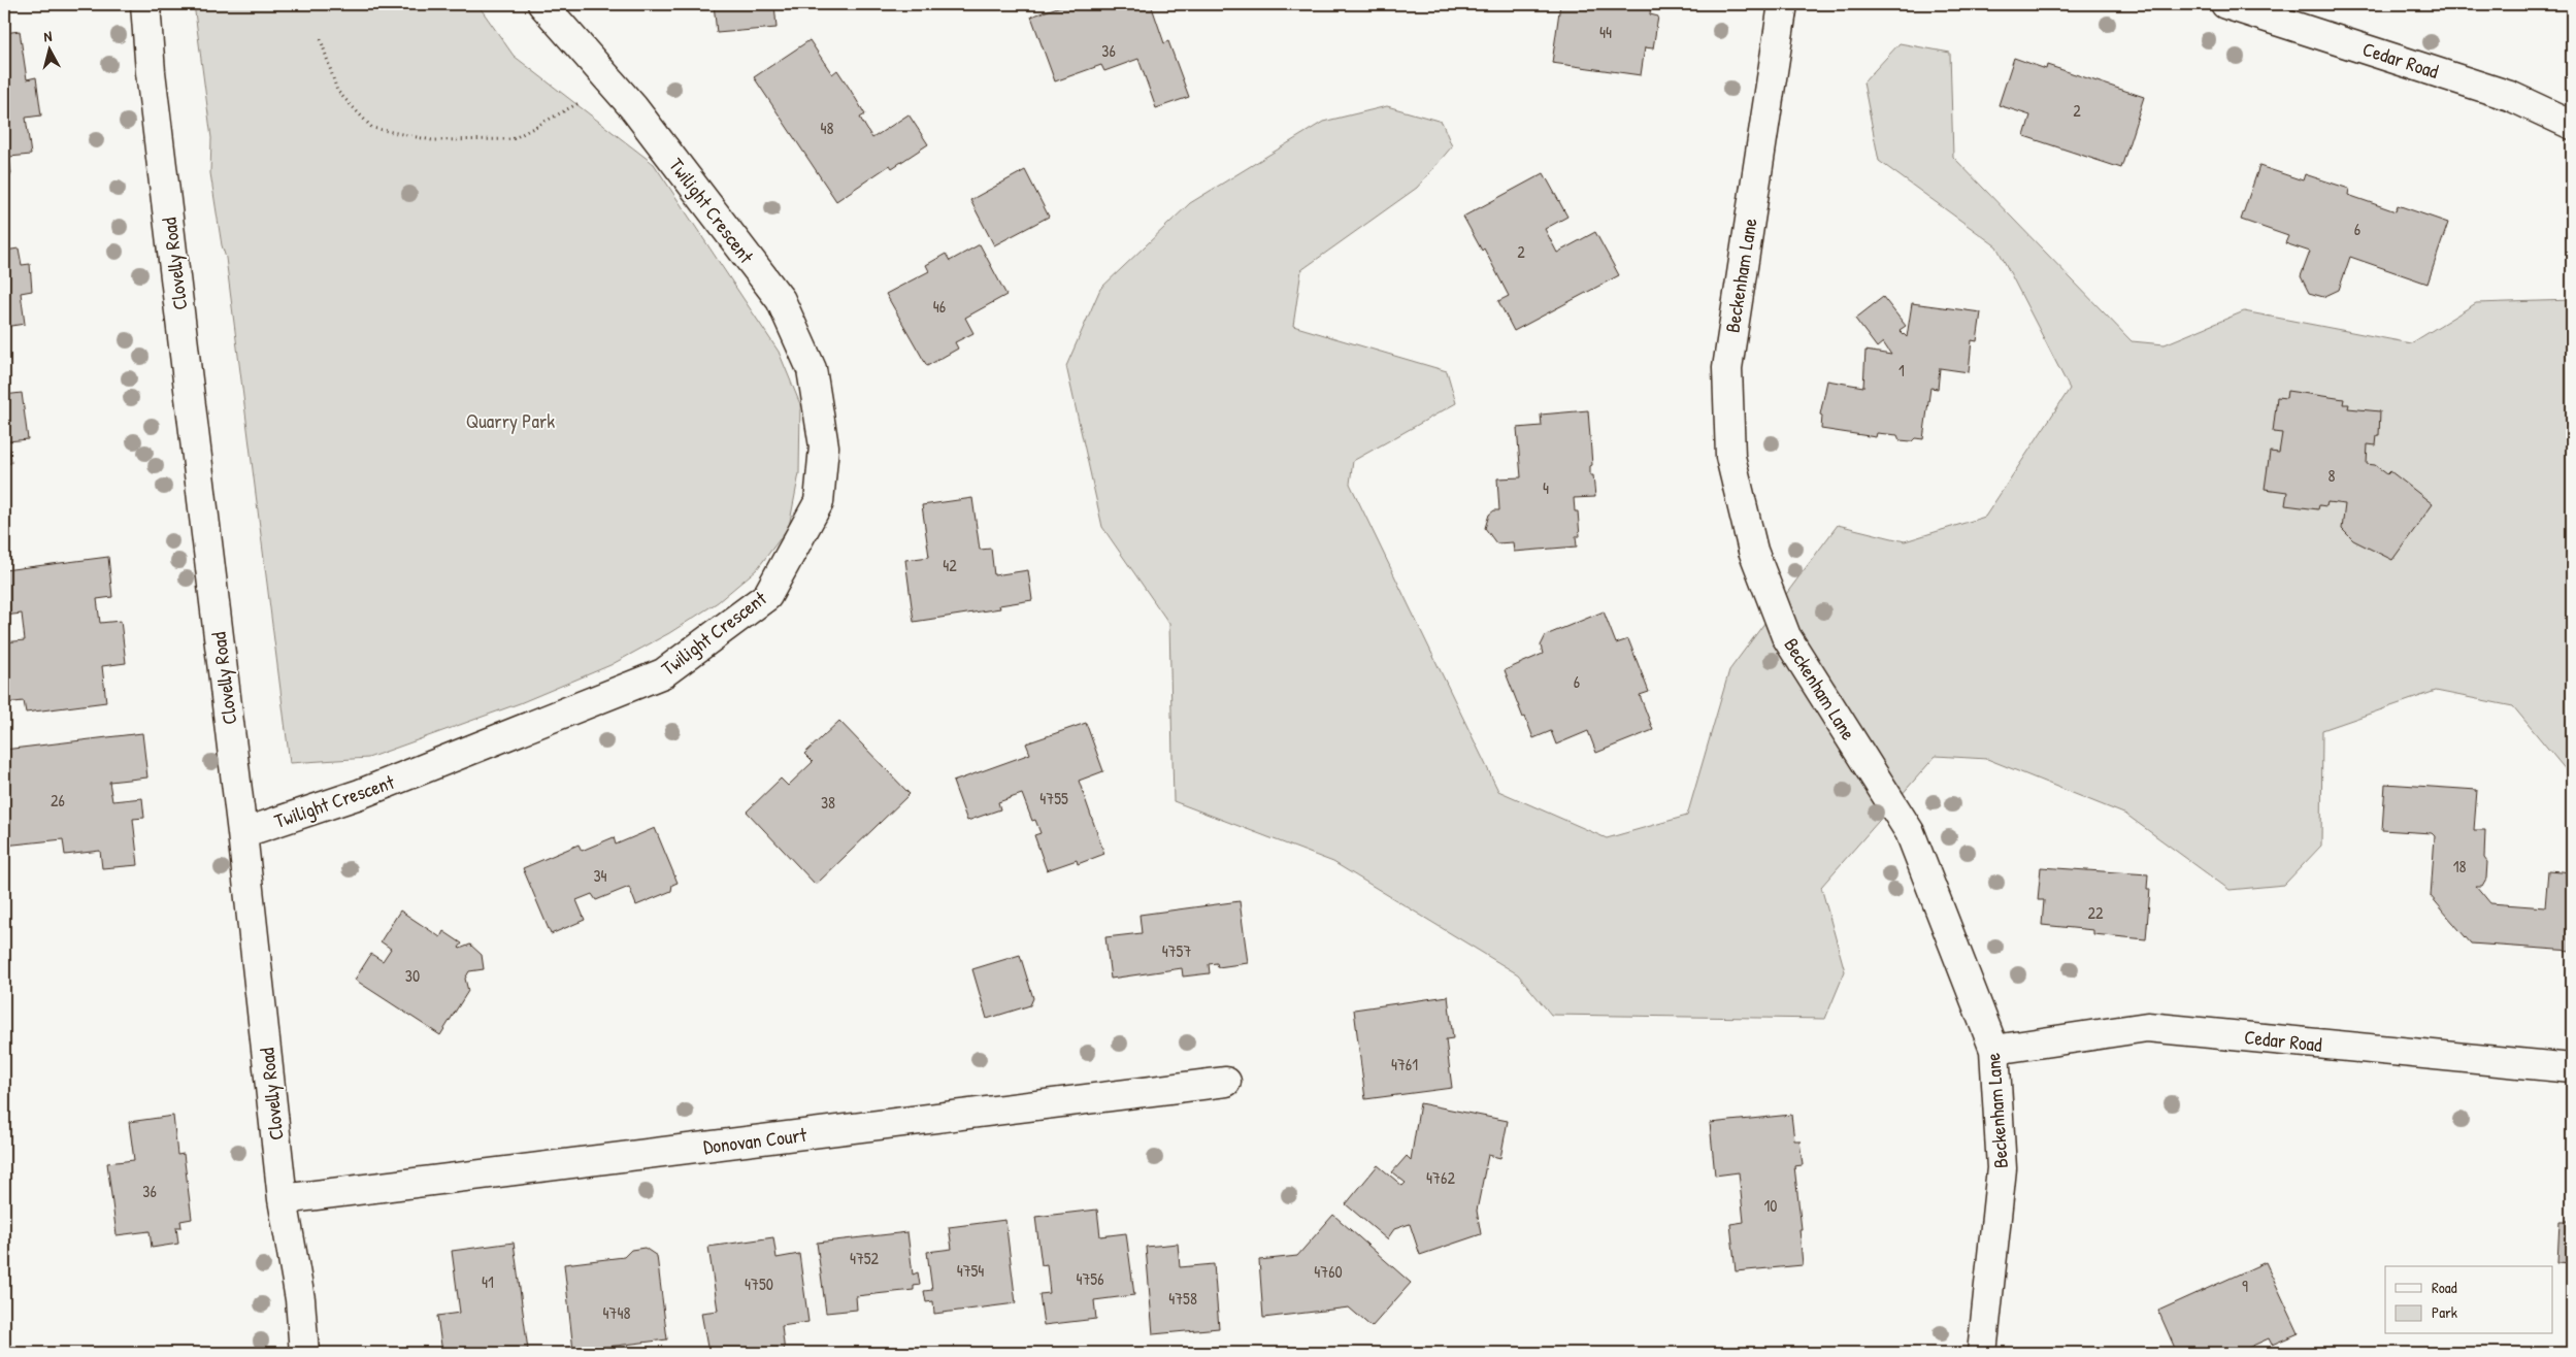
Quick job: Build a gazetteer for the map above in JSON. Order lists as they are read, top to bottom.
{
  "streets": {
    "street": [
      "Cedar Road",
      "Twilight Crescent",
      "Clovelly Road",
      "Beckenham Lane",
      "Donovan Court"
    ]
  },
  "crossings": [
    ["Cedar Road", "Beckenham Lane"],
    ["Twilight Crescent", "Clovelly Road"],
    ["Clovelly Road", "Donovan Court"]
  ],
  "parks": ["Quarry Park"],
  "house_numbers": [
    "44",
    "36",
    "2",
    "48",
    "6",
    "2",
    "46",
    "1",
    "8",
    "4",
    "42",
    "6",
    "4755",
    "26",
    "38",
    "18",
    "34",
    "22",
    "4757",
    "30",
    "4761",
    "4762",
    "36",
    "10",
    "4752",
    "4754",
    "4760",
    "4756",
    "41",
    "4750",
    "9",
    "4758",
    "4748"
  ],
  "legend": ["Road", "Park"],
  "north": "top"
}
